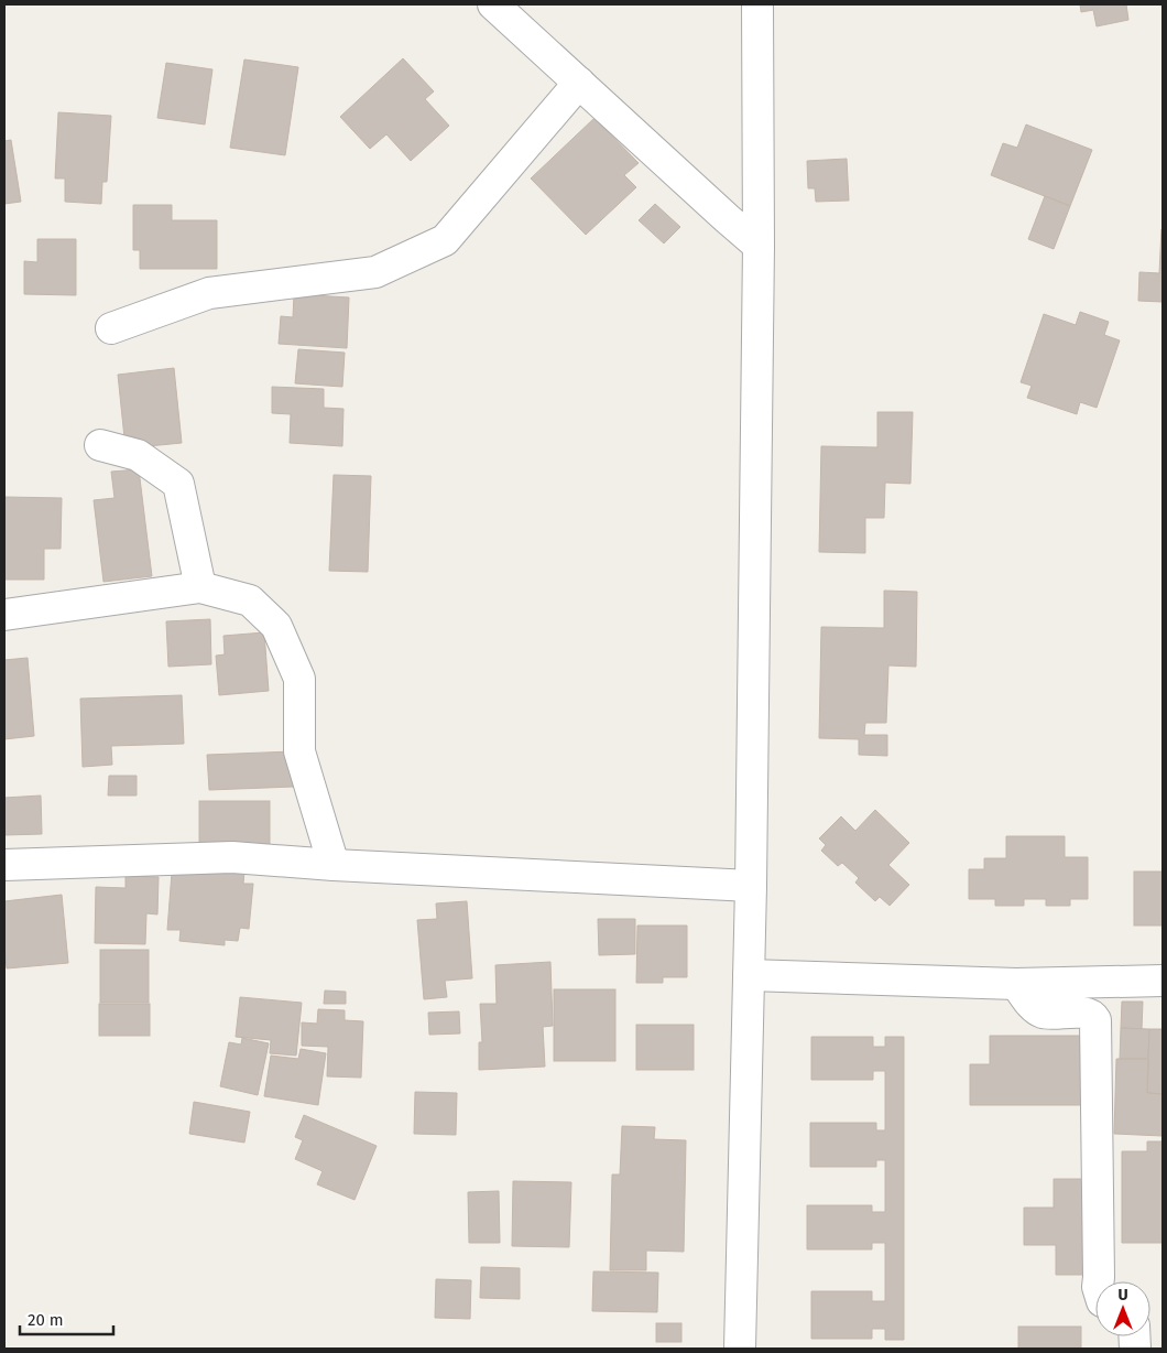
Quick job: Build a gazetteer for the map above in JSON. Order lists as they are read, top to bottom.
{
  "scale_bar": "20 m",
  "north": "top"
}
